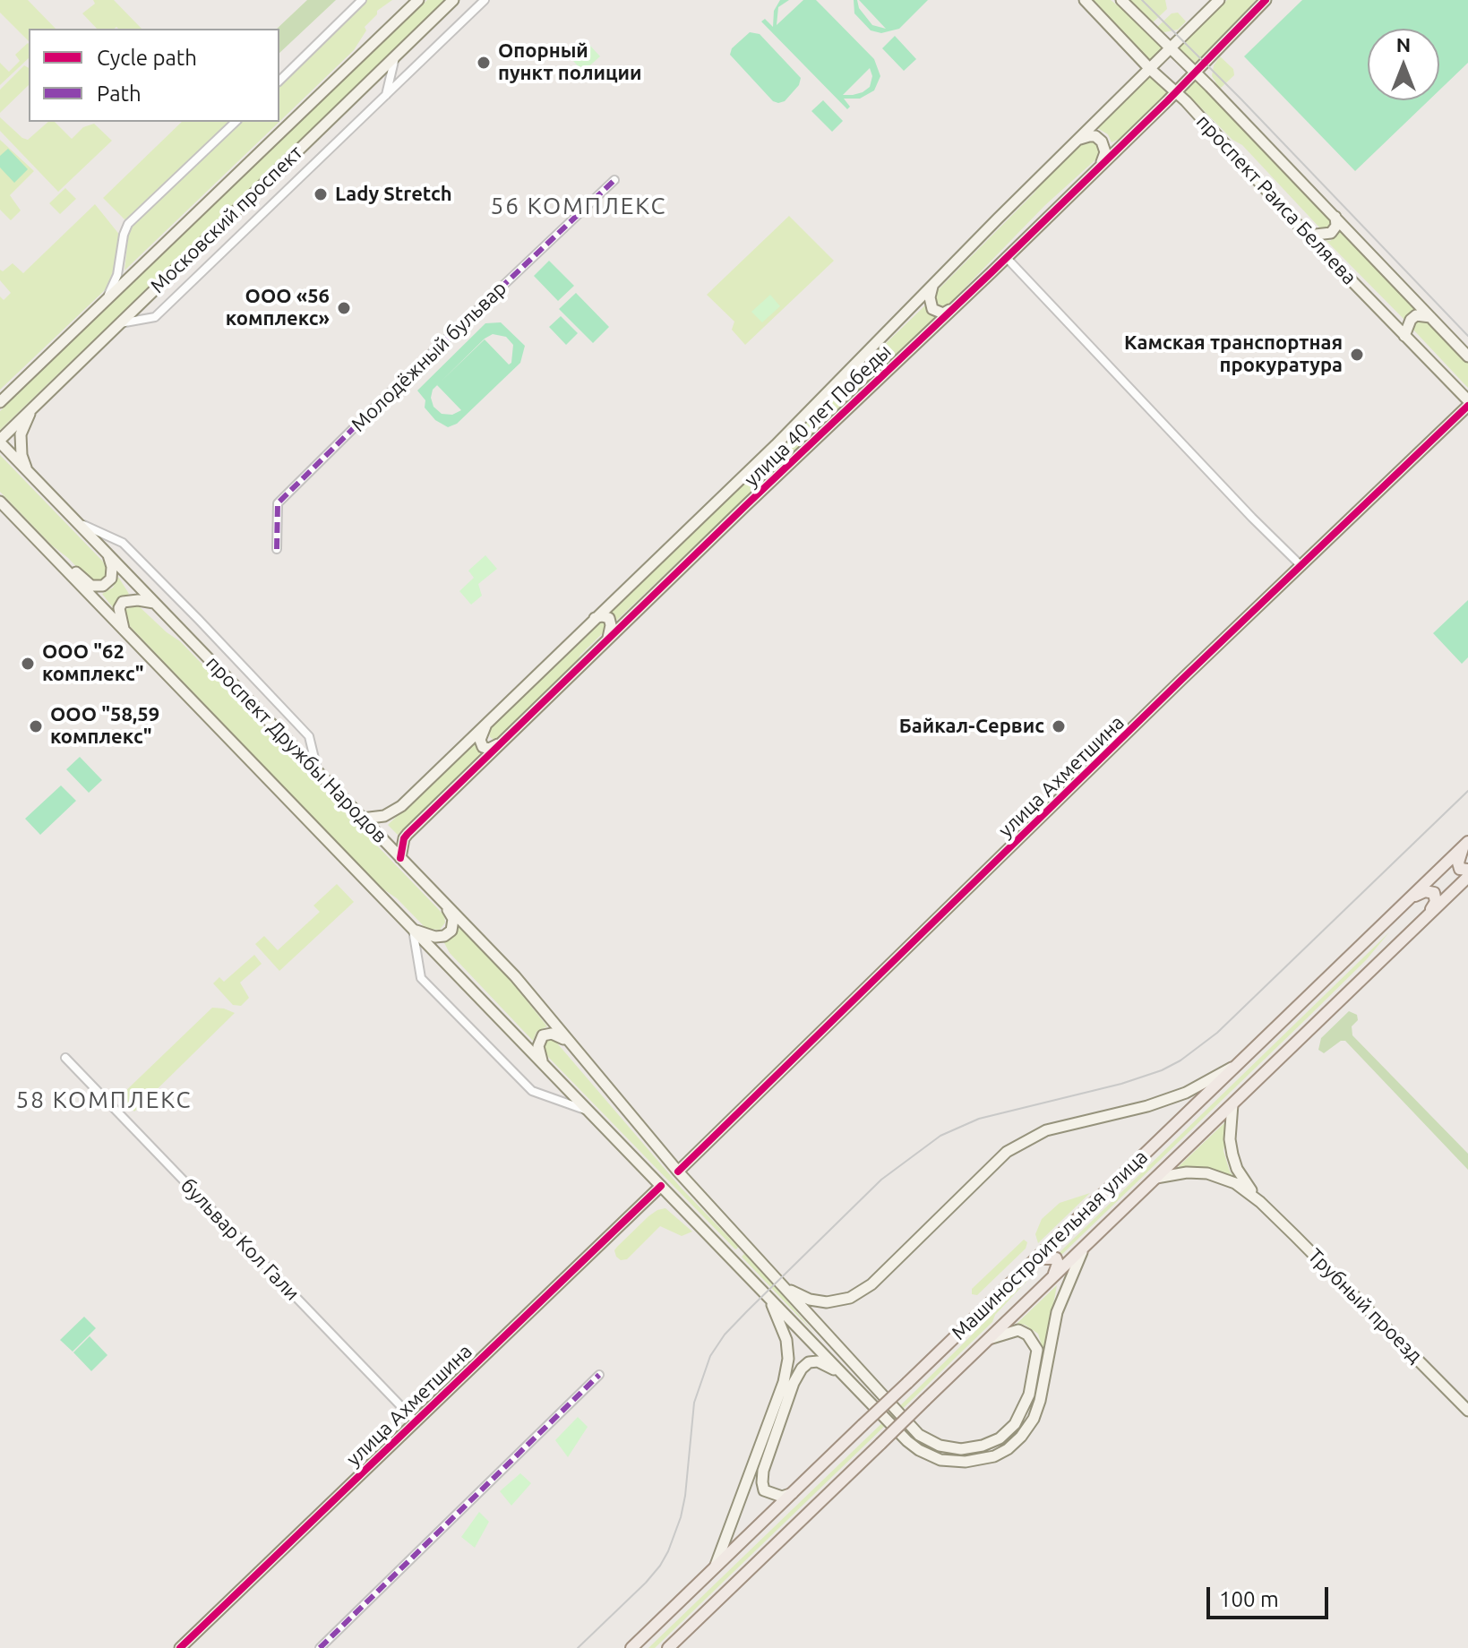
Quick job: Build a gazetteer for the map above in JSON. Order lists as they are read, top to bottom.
{
  "streets": {
    "main road": ["Машиностроительная улица"],
    "street": [
      "проспект Раиса Беляева",
      "Московский проспект",
      "Молодёжный бульвар",
      "улица 40 лет Победы",
      "проспект Дружбы Народов",
      "улица Ахметшина",
      "бульвар Кол Гали",
      "Трубный проезд"
    ]
  },
  "crossings": [
    ["проспект Раиса Беляева", "улица 40 лет Победы"],
    ["проспект Раиса Беляева", "улица Ахметшина"],
    ["Московский проспект", "проспект Дружбы Народов"],
    ["улица 40 лет Победы", "проспект Дружбы Народов"],
    ["проспект Дружбы Народов", "улица Ахметшина"],
    ["проспект Дружбы Народов", "Машиностроительная улица"],
    ["улица Ахметшина", "бульвар Кол Гали"]
  ],
  "districts": ["56 КОМПЛЕКС", "58 КОМПЛЕКС"],
  "places": [
    "Опорный пункт полиции",
    "Lady Stretch",
    "ООО «56 комплекс»",
    "Камская транспортная прокуратура",
    "ООО \"62 комплекс\"",
    "ООО \"58,59 комплекс\"",
    "Байкал-Сервис"
  ],
  "legend": ["Cycle path", "Path"],
  "scale_bar": "100 m",
  "north": "top"
}
